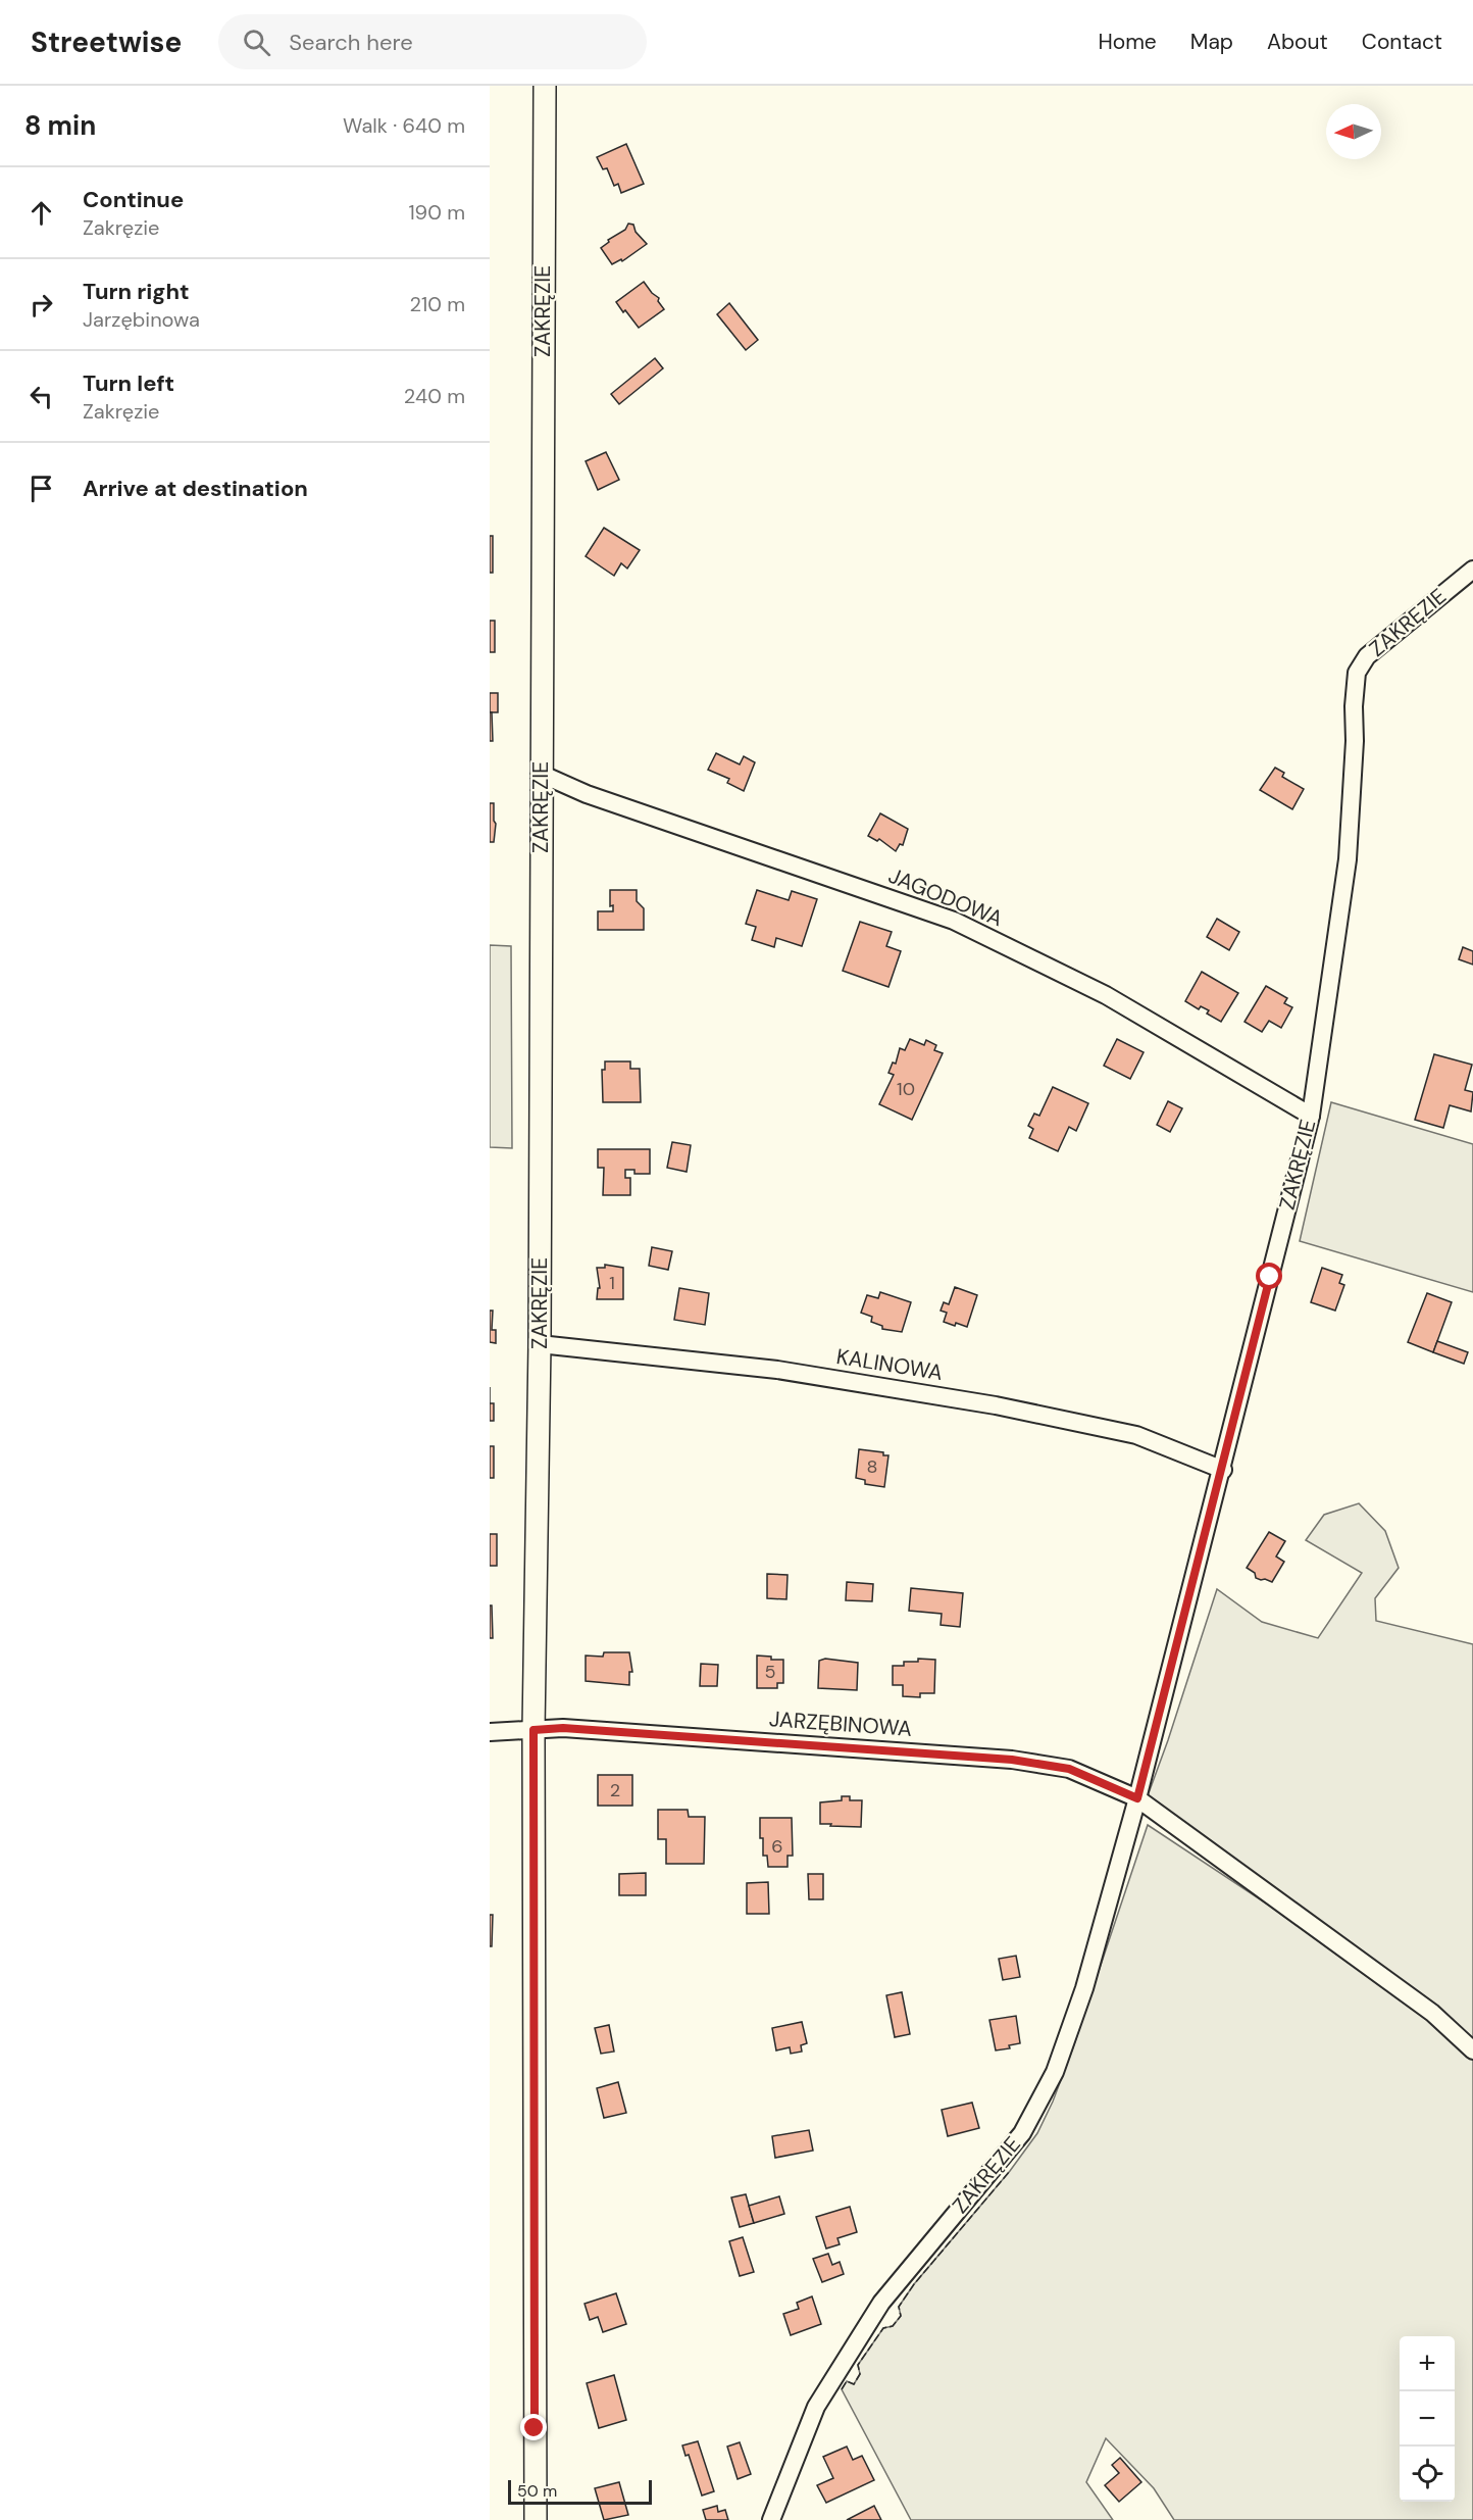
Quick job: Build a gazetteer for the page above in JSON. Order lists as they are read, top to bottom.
{
  "streets": {
    "street": [
      "ZAKRĘZIE",
      "JAGODOWA",
      "KALINOWA",
      "JARZĘBINOWA"
    ]
  },
  "crossings": [
    ["ZAKRĘZIE", "JAGODOWA"],
    ["ZAKRĘZIE", "KALINOWA"],
    ["ZAKRĘZIE", "JARZĘBINOWA"]
  ],
  "house_numbers": [
    "10",
    "1",
    "8",
    "5",
    "2",
    "6"
  ],
  "scale_bar": "50 m",
  "north": "left",
  "page": {
    "header": "Streetwise",
    "search": "Search here",
    "nav": [
      "Home",
      "Map",
      "About",
      "Contact"
    ],
    "heading": ["8 min", "Walk · 640 m"],
    "list": [
      ["Continue", "Zakręzie", "190 m"],
      ["Turn right", "Jarzębinowa", "210 m"],
      ["Turn left", "Zakręzie", "240 m"],
      "Arrive at destination"
    ],
    "map_buttons": ["+", "−"],
    "scale": "50 m"
  }
}
